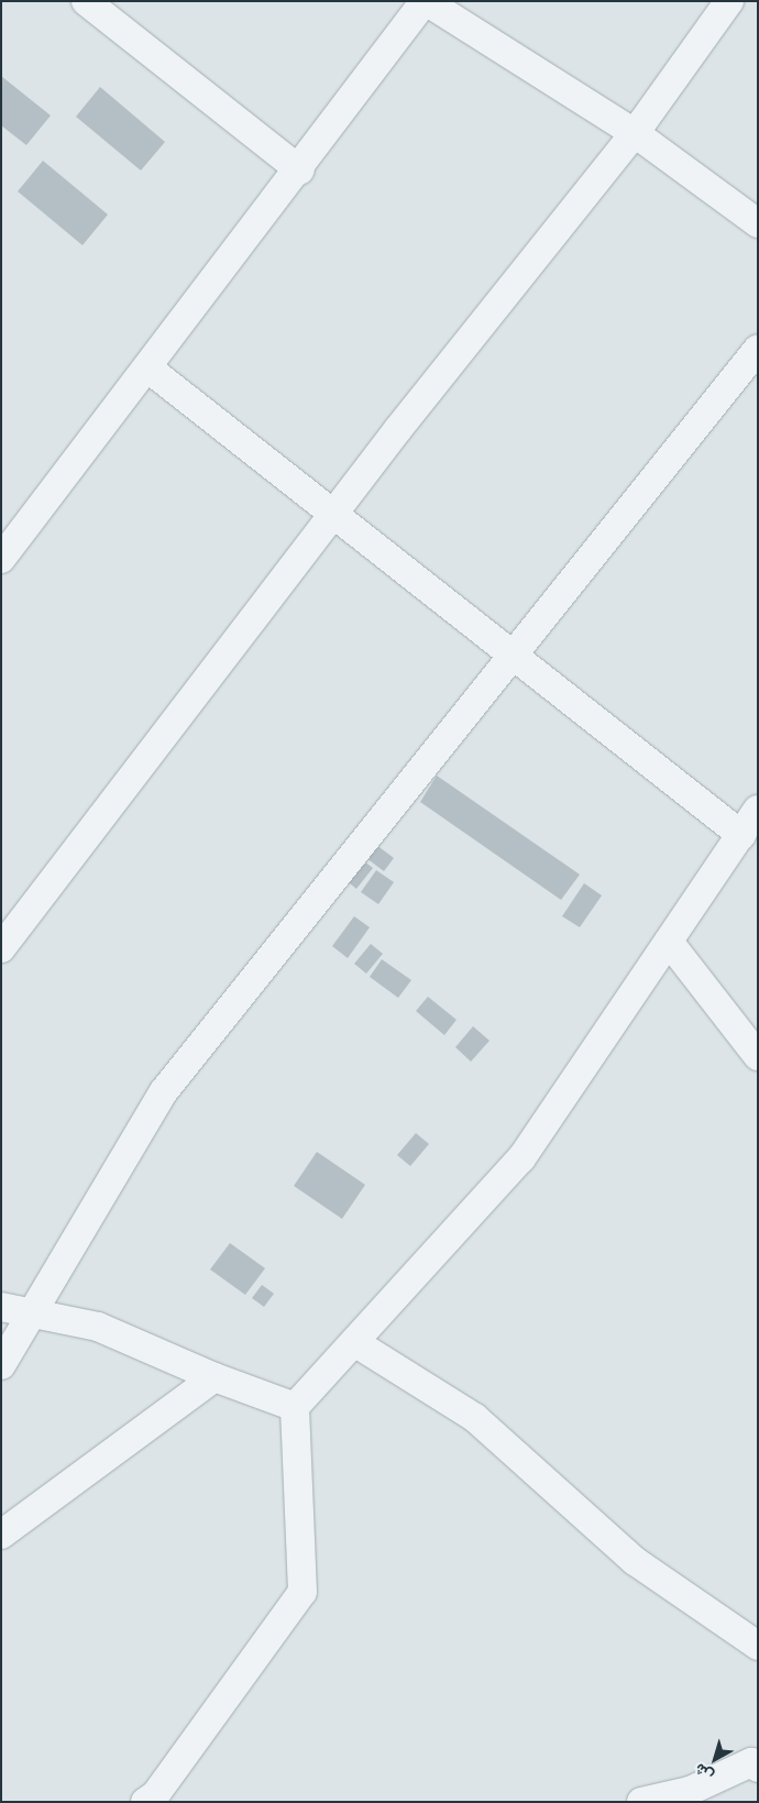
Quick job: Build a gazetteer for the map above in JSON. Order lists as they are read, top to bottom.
{
  "north": "bottom left"
}
